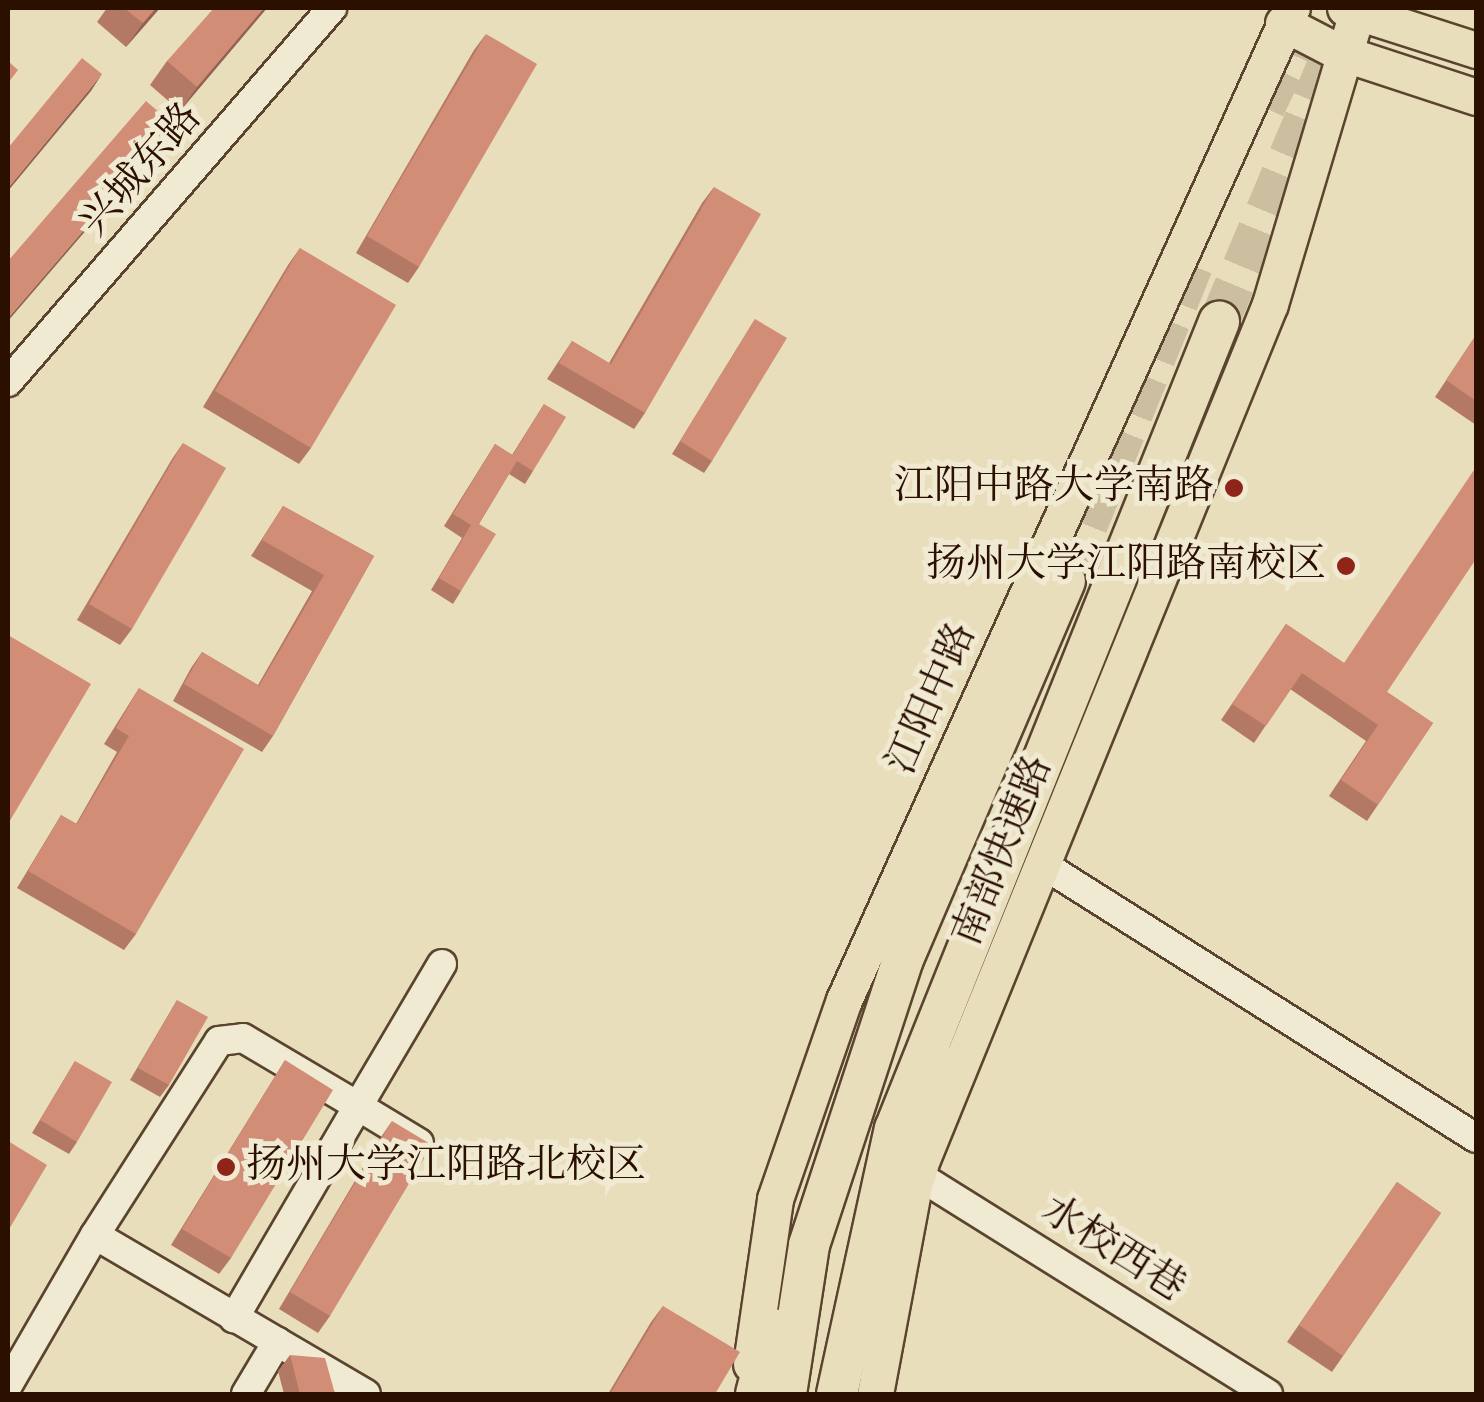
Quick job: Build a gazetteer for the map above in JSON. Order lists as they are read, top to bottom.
{
  "streets": {
    "highway": ["南部快速路"],
    "main road": ["江阳中路"],
    "street": ["兴城东路", "水校西巷"]
  },
  "places": ["江阳中路大学南路", "扬州大学江阳路南校区", "扬州大学江阳路北校区"]
}
